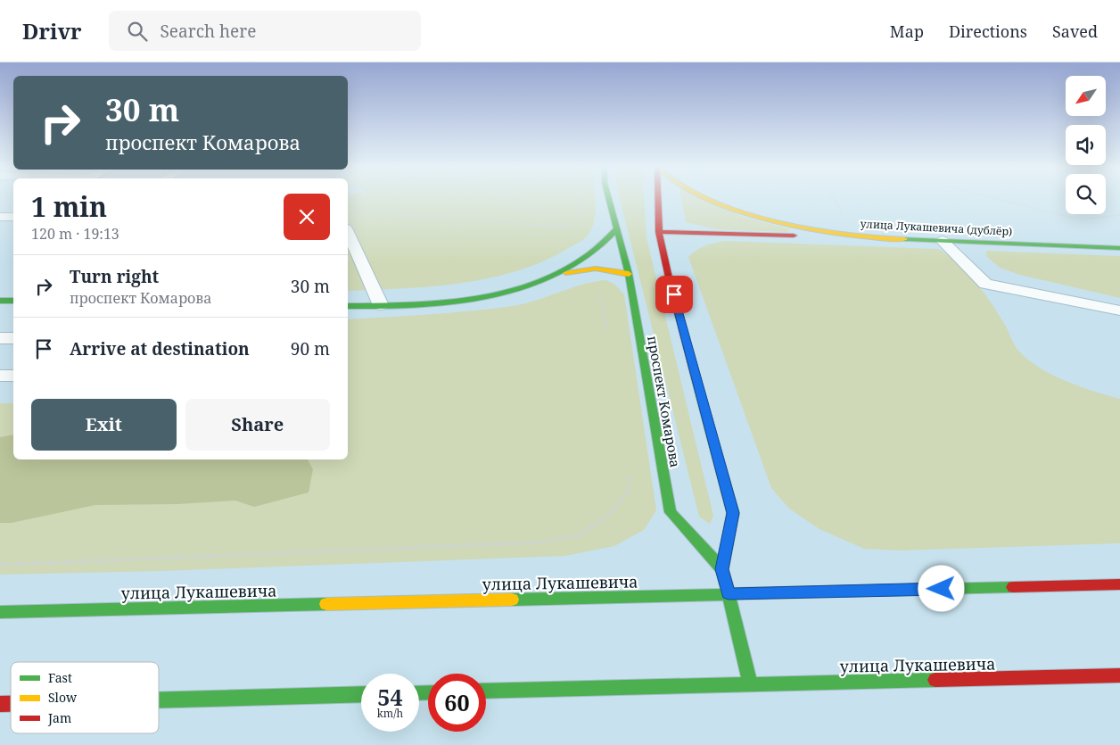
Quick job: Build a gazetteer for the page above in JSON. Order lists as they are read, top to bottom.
{
  "streets": {
    "main road": ["улица Лукашевича (дублёр)", "проспект Комарова", "улица Лукашевича"]
  },
  "crossings": [
    ["проспект Комарова", "улица Лукашевича"]
  ],
  "legend": ["Fast", "Slow", "Jam"],
  "north": "bottom left",
  "page": {
    "header": "Drivr",
    "search": "Search here",
    "nav": ["Map", "Directions", "Saved"],
    "turn": ["30 m", "проспект Комарова"],
    "heading": ["1 min", "120 m · 19:13"],
    "list": [
      {
        "name": "Turn right",
        "note": "проспект Комарова",
        "value": "30 m"
      },
      {
        "name": "Arrive at destination",
        "value": "90 m"
      }
    ],
    "buttons": ["Exit", "Share"],
    "speed": "54 km/h",
    "limit": "60"
  }
}
